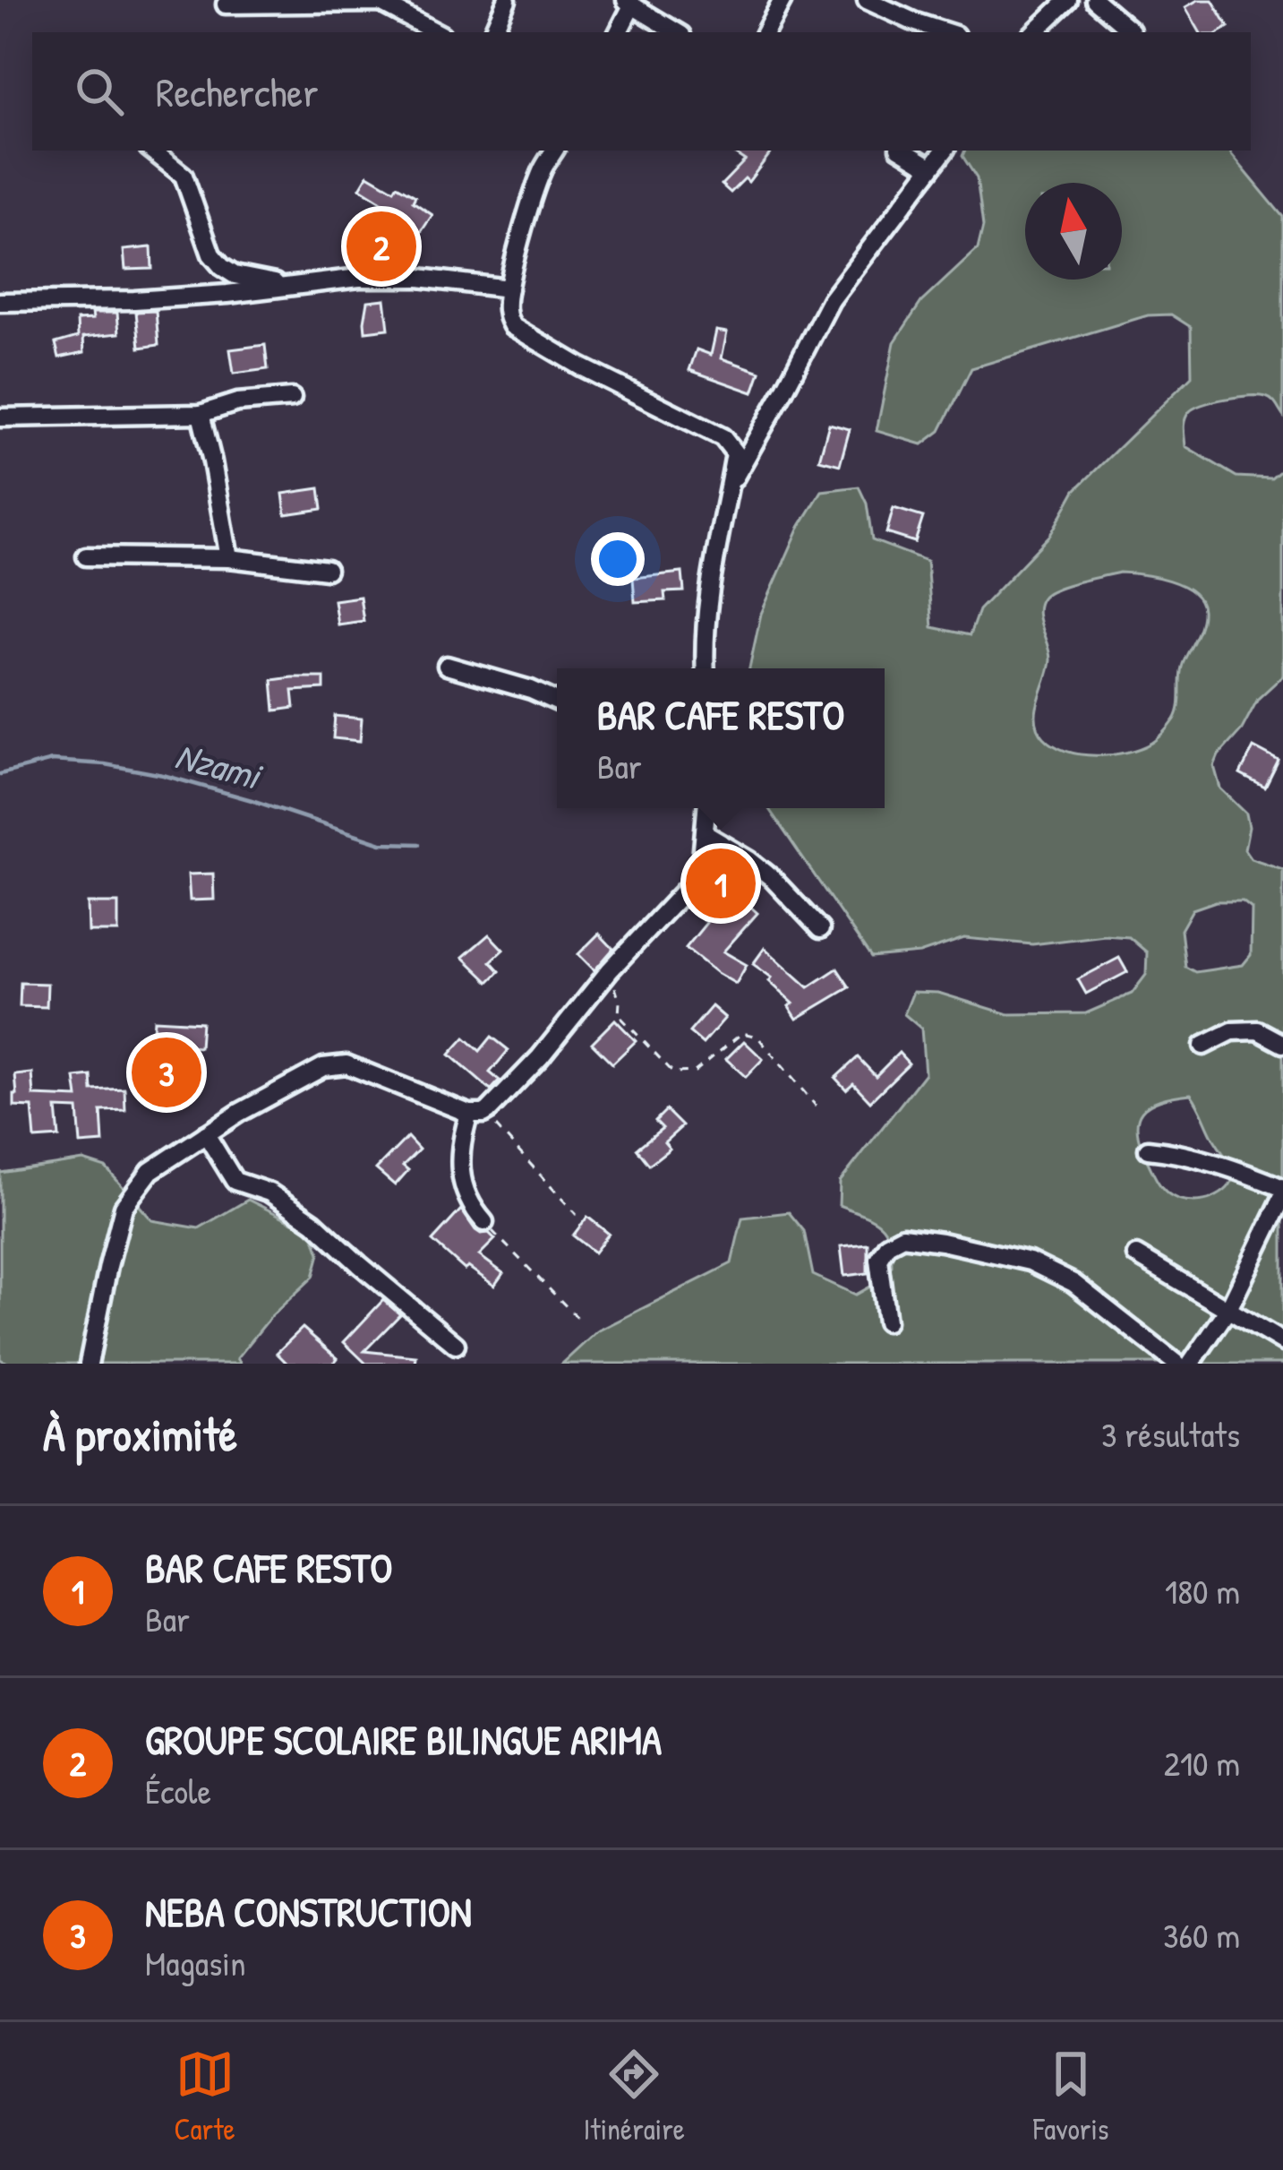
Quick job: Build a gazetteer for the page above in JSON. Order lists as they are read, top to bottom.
{
  "water": ["Nzami"],
  "north": "top",
  "page": {
    "search": "Rechercher",
    "pins": ["2", "1", "3"],
    "popup": ["BAR CAFE RESTO", "Bar"],
    "heading": ["À proximité", "3 résultats"],
    "list": [
      {
        "mark": "1",
        "name": "BAR CAFE RESTO",
        "note": "Bar",
        "value": "180 m"
      },
      {
        "mark": "2",
        "name": "GROUPE SCOLAIRE BILINGUE ARIMA",
        "note": "École",
        "value": "210 m"
      },
      {
        "mark": "3",
        "name": "NEBA CONSTRUCTION",
        "note": "Magasin",
        "value": "360 m"
      }
    ],
    "nav": ["Carte", "Itinéraire", "Favoris"]
  }
}
